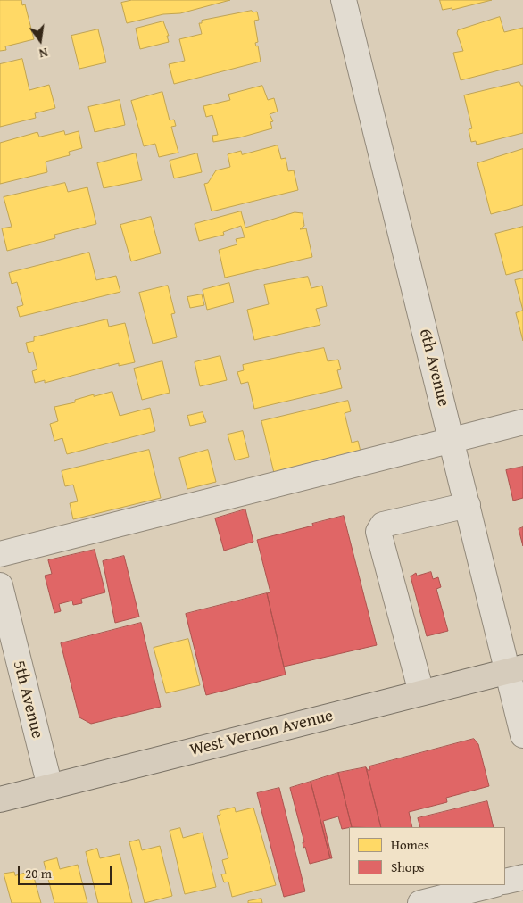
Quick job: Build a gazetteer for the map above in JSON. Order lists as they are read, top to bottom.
{
  "streets": {
    "main road": ["West Vernon Avenue"],
    "street": ["6th Avenue", "5th Avenue"]
  },
  "crossings": [
    ["6th Avenue", "West Vernon Avenue"],
    ["5th Avenue", "West Vernon Avenue"]
  ],
  "legend": ["Homes", "Shops"],
  "scale_bar": "20 m",
  "north": "bottom"
}
